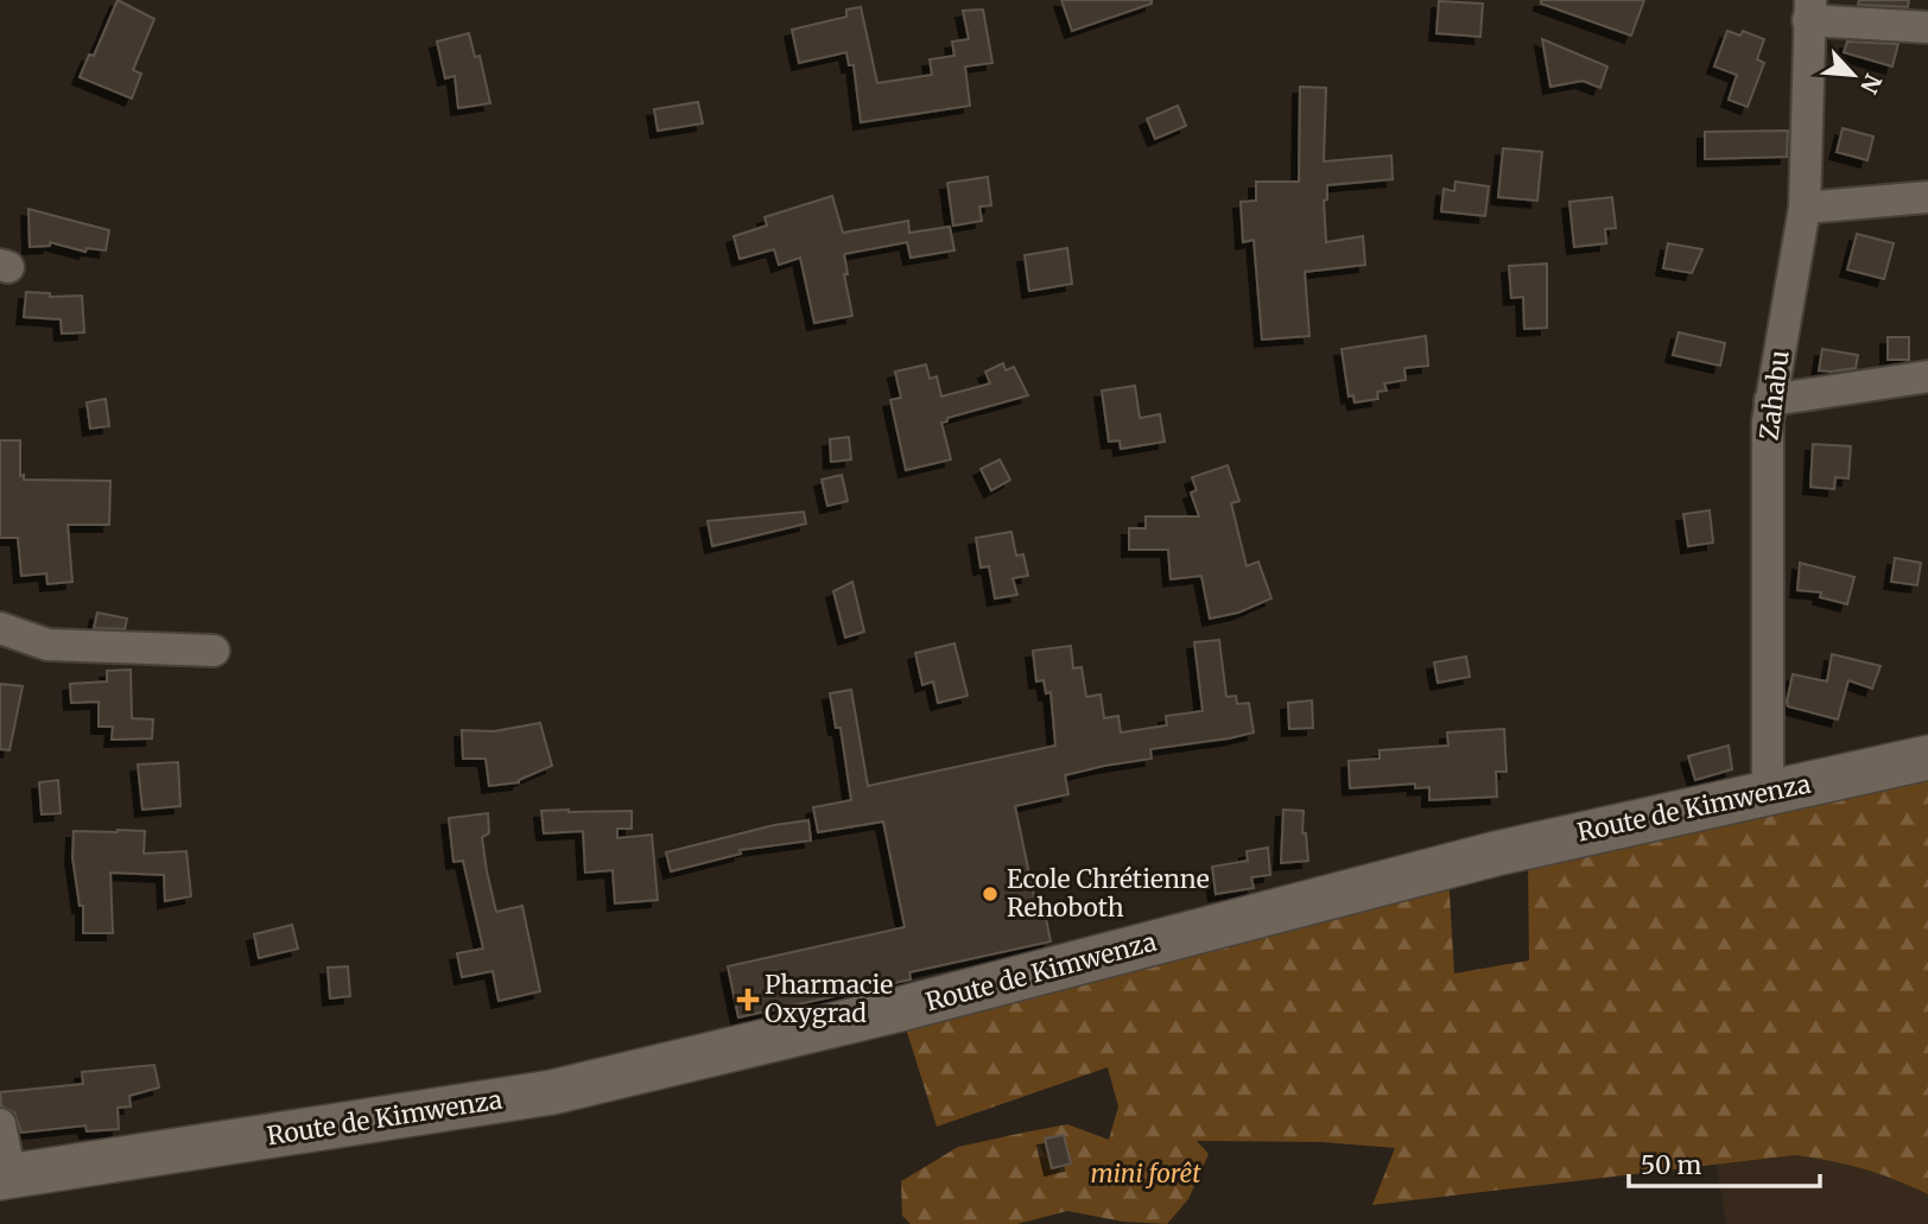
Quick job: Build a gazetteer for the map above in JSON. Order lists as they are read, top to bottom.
{
  "streets": {
    "street": ["Zahabu", "Route de Kimwenza"]
  },
  "crossings": [
    ["Zahabu", "Route de Kimwenza"]
  ],
  "parks": ["mini forêt"],
  "places": {
    "other": ["Ecole Chrétienne Rehoboth"],
    "health": ["Pharmacie Oxygrad"]
  },
  "scale_bar": "50 m",
  "north": "bottom right"
}
